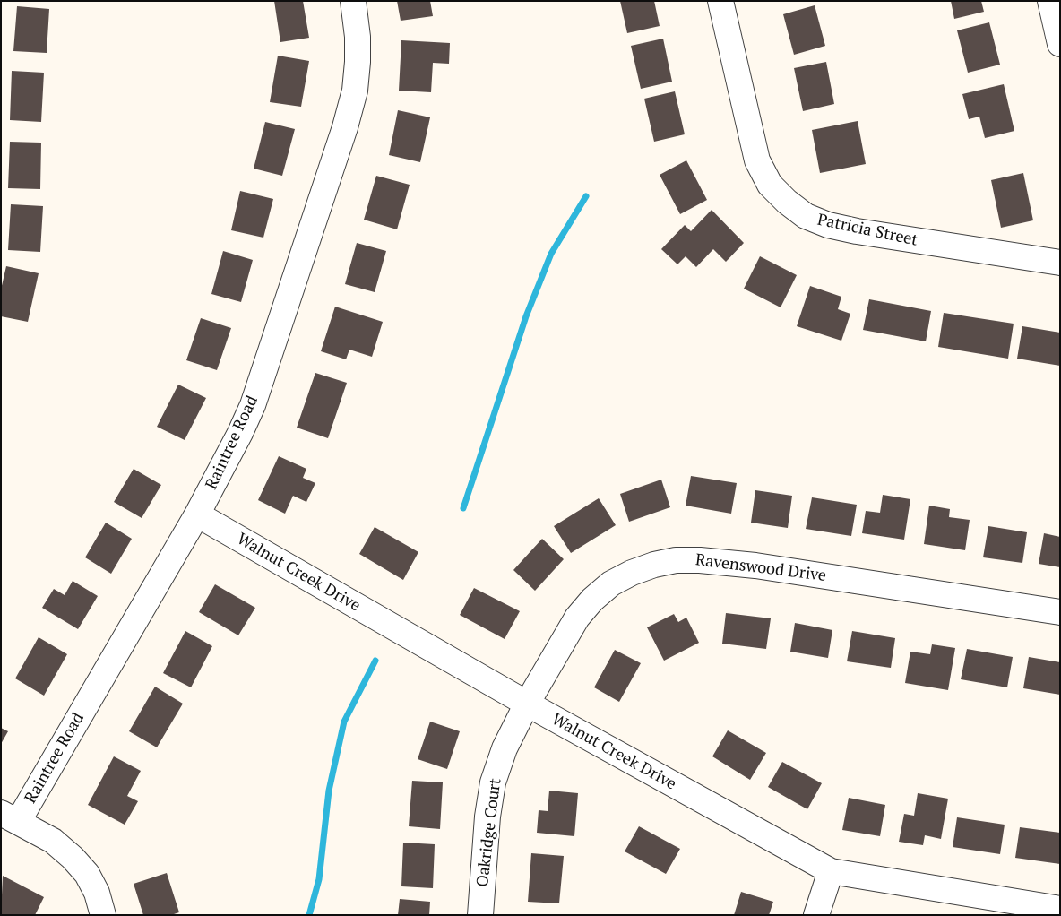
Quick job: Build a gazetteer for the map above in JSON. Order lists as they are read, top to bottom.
{
  "streets": {
    "street": [
      "Patricia Street",
      "Raintree Road",
      "Ravenswood Drive",
      "Walnut Creek Drive",
      "Oakridge Court"
    ]
  },
  "crossings": [
    ["Raintree Road", "Walnut Creek Drive"],
    ["Ravenswood Drive", "Walnut Creek Drive"],
    ["Ravenswood Drive", "Oakridge Court"],
    ["Walnut Creek Drive", "Oakridge Court"]
  ]
}
